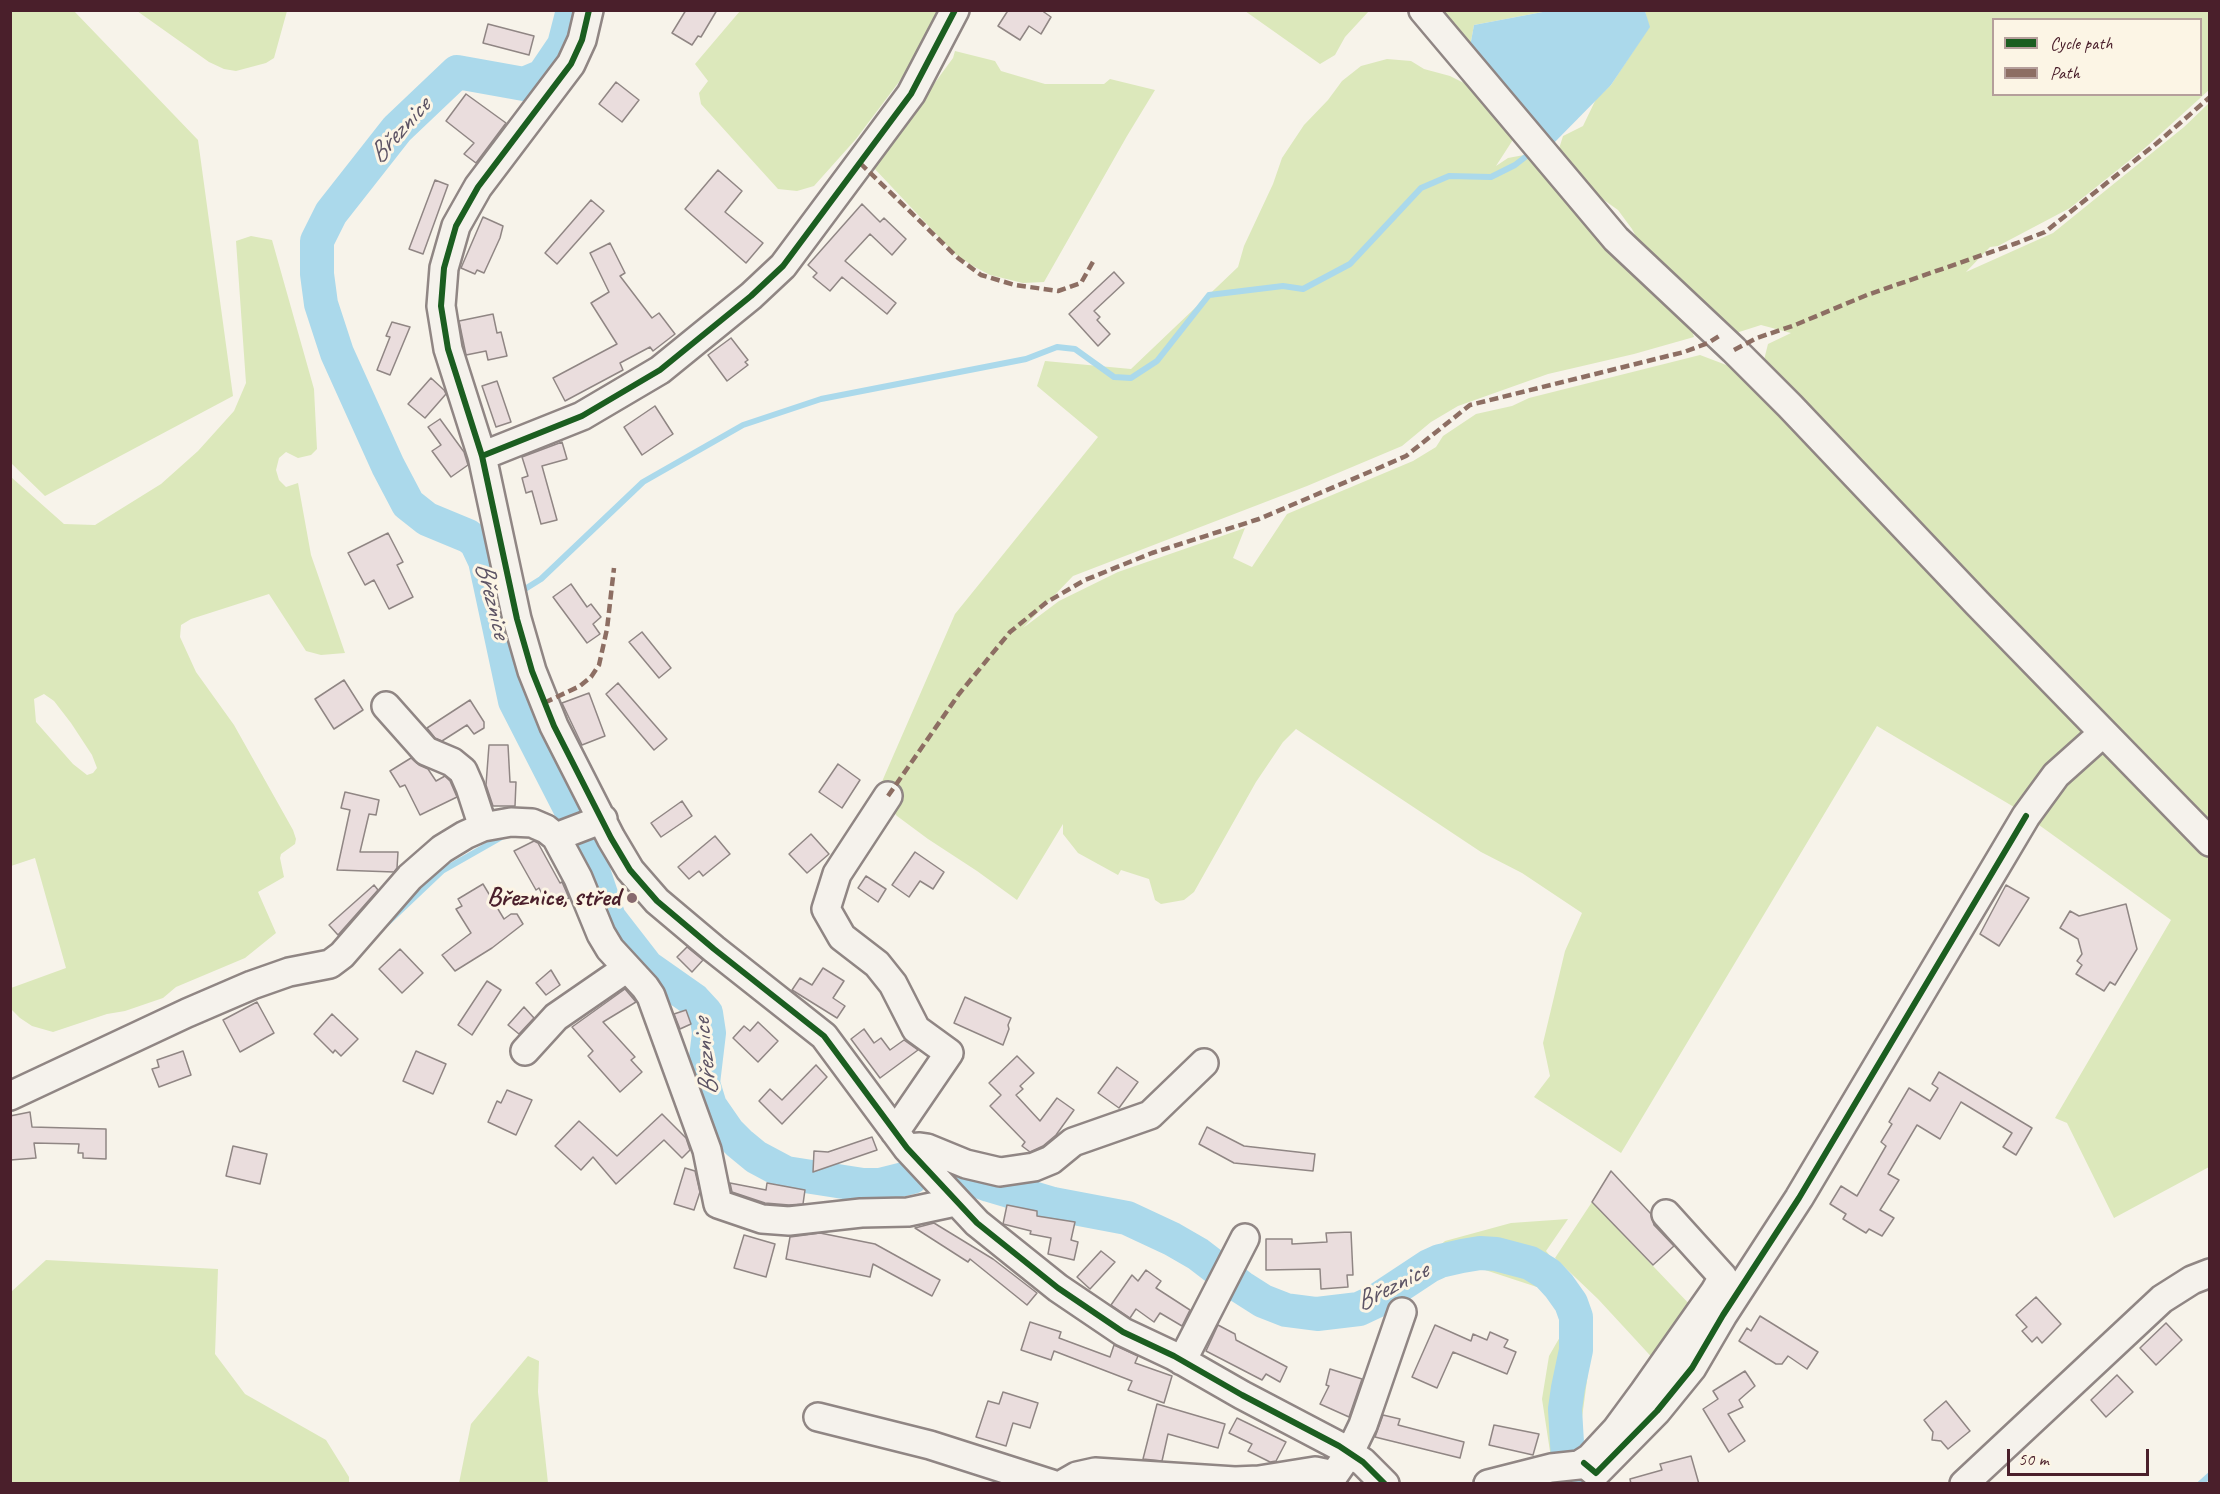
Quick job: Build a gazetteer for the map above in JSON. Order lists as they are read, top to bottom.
{
  "water": ["Březnice"],
  "places": ["Březnice, střed"],
  "legend": ["Cycle path", "Path"],
  "scale_bar": "50 m"
}
